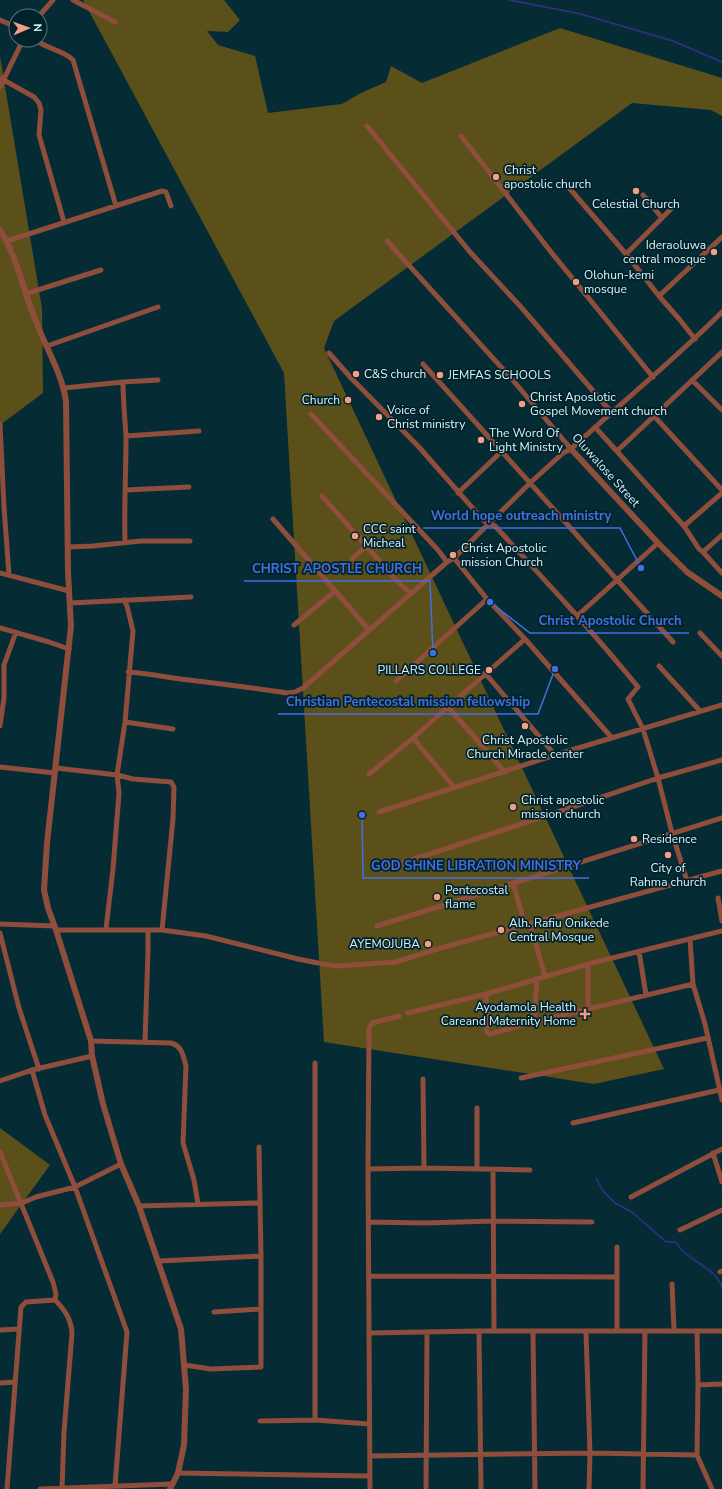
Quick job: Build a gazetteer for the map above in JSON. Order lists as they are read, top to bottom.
{
  "streets": {
    "street": ["Oluwalose Street"]
  },
  "places": {
    "other": [
      "Christ apostolic church",
      "Celestial Church",
      "Ideraoluwa central mosque",
      "Olohun-kemi mosque",
      "C&S church",
      "JEMFAS SCHOOLS",
      "Church",
      "Christ Aposlotic Gospel Movement church",
      "Voice of Christ ministry",
      "The Word Of Light Ministry",
      "CCC saint Micheal",
      "Christ Apostolic mission Church",
      "World hope outreach ministry",
      "Christ Apostolic Church",
      "CHRIST APOSTLE CHURCH",
      "Christian Pentecostal mission fellowship",
      "PILLARS COLLEGE",
      "Christ Apostolic Church Miracle center",
      "Christ apostolic mission church",
      "GOD SHINE LIBRATION MINISTRY",
      "Residence",
      "City of Rahma church",
      "Pentecostal flame",
      "Alh. Rafiu Onikede Central Mosque",
      "AYEMOJUBA"
    ],
    "health": ["Ayodamola Health Careand Maternity Home"]
  },
  "north": "right"
}
